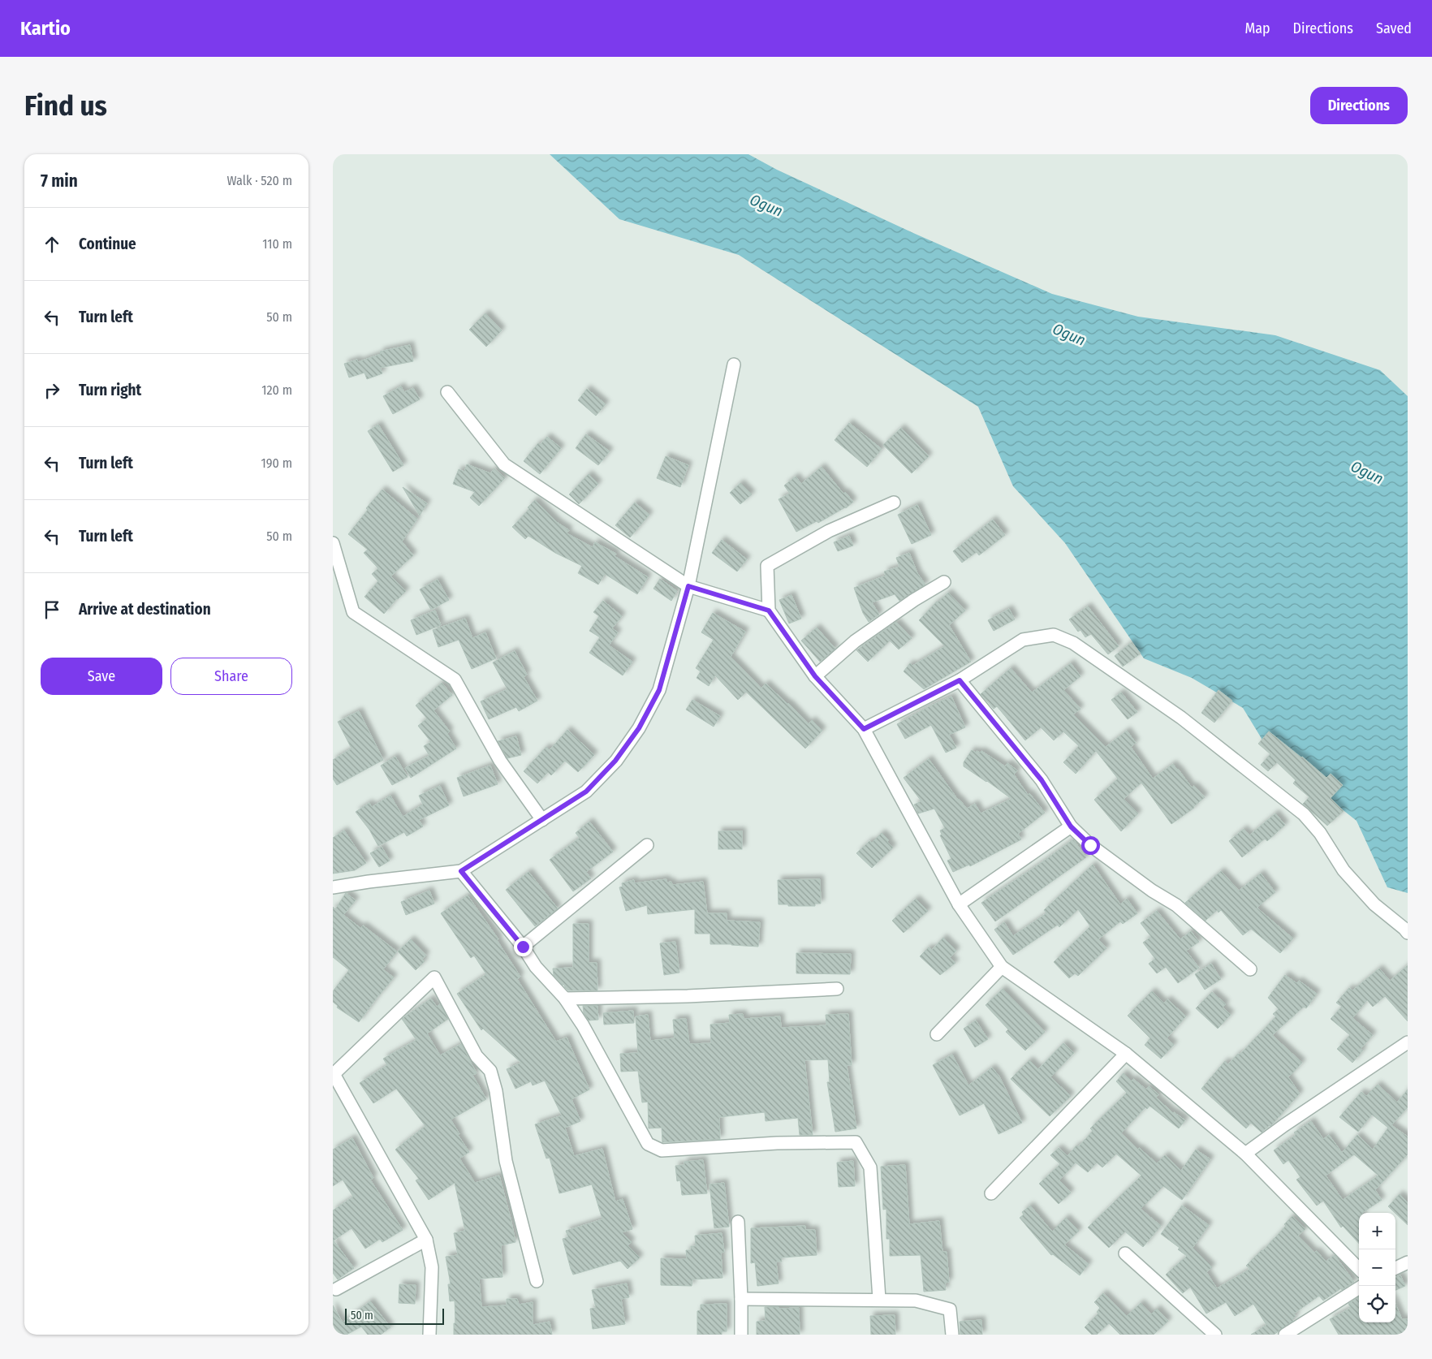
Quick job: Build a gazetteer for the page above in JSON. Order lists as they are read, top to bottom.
{
  "water": ["Ogun"],
  "scale_bar": "50 m",
  "page": {
    "header": "Kartio",
    "nav": ["Map", "Directions", "Saved"],
    "buttons": [
      "Directions",
      ["Save", "Share"]
    ],
    "title": "Find us",
    "heading": ["7 min", "Walk · 520 m"],
    "list": [
      ["Continue", "110 m"],
      ["Turn left", "50 m"],
      ["Turn right", "120 m"],
      ["Turn left", "190 m"],
      ["Turn left", "50 m"],
      "Arrive at destination"
    ],
    "map_buttons": ["+", "−"],
    "scale": "50 m"
  }
}
